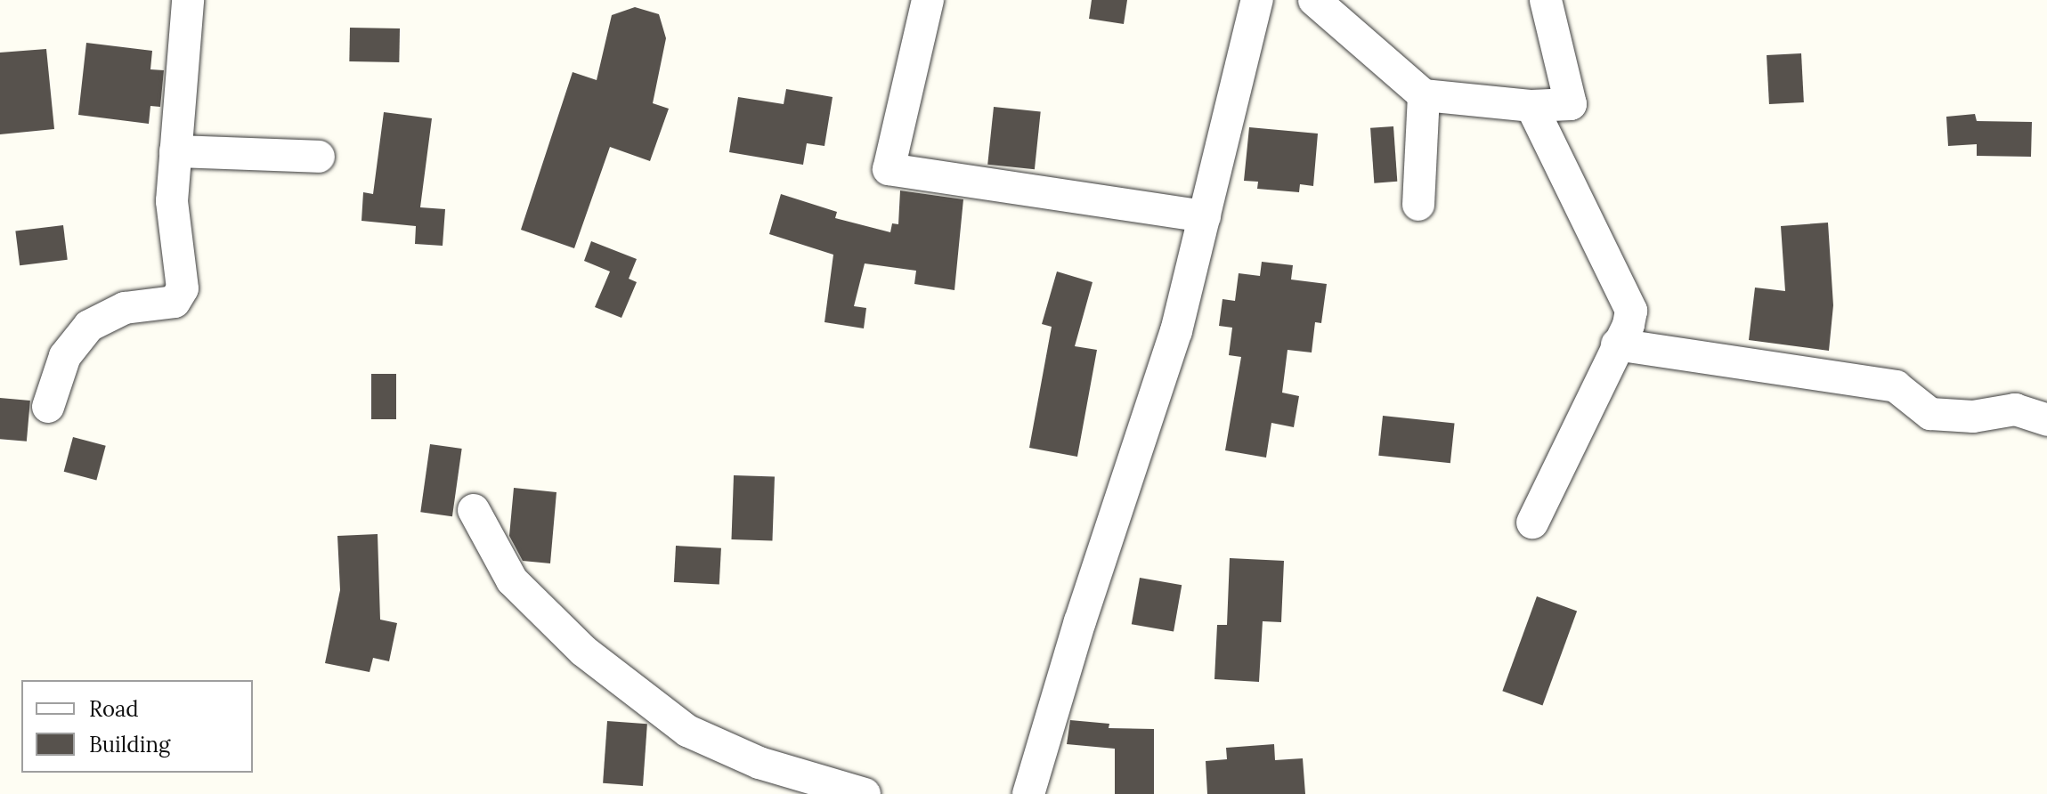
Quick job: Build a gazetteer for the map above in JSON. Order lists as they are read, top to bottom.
{
  "legend": ["Road", "Building"]
}
